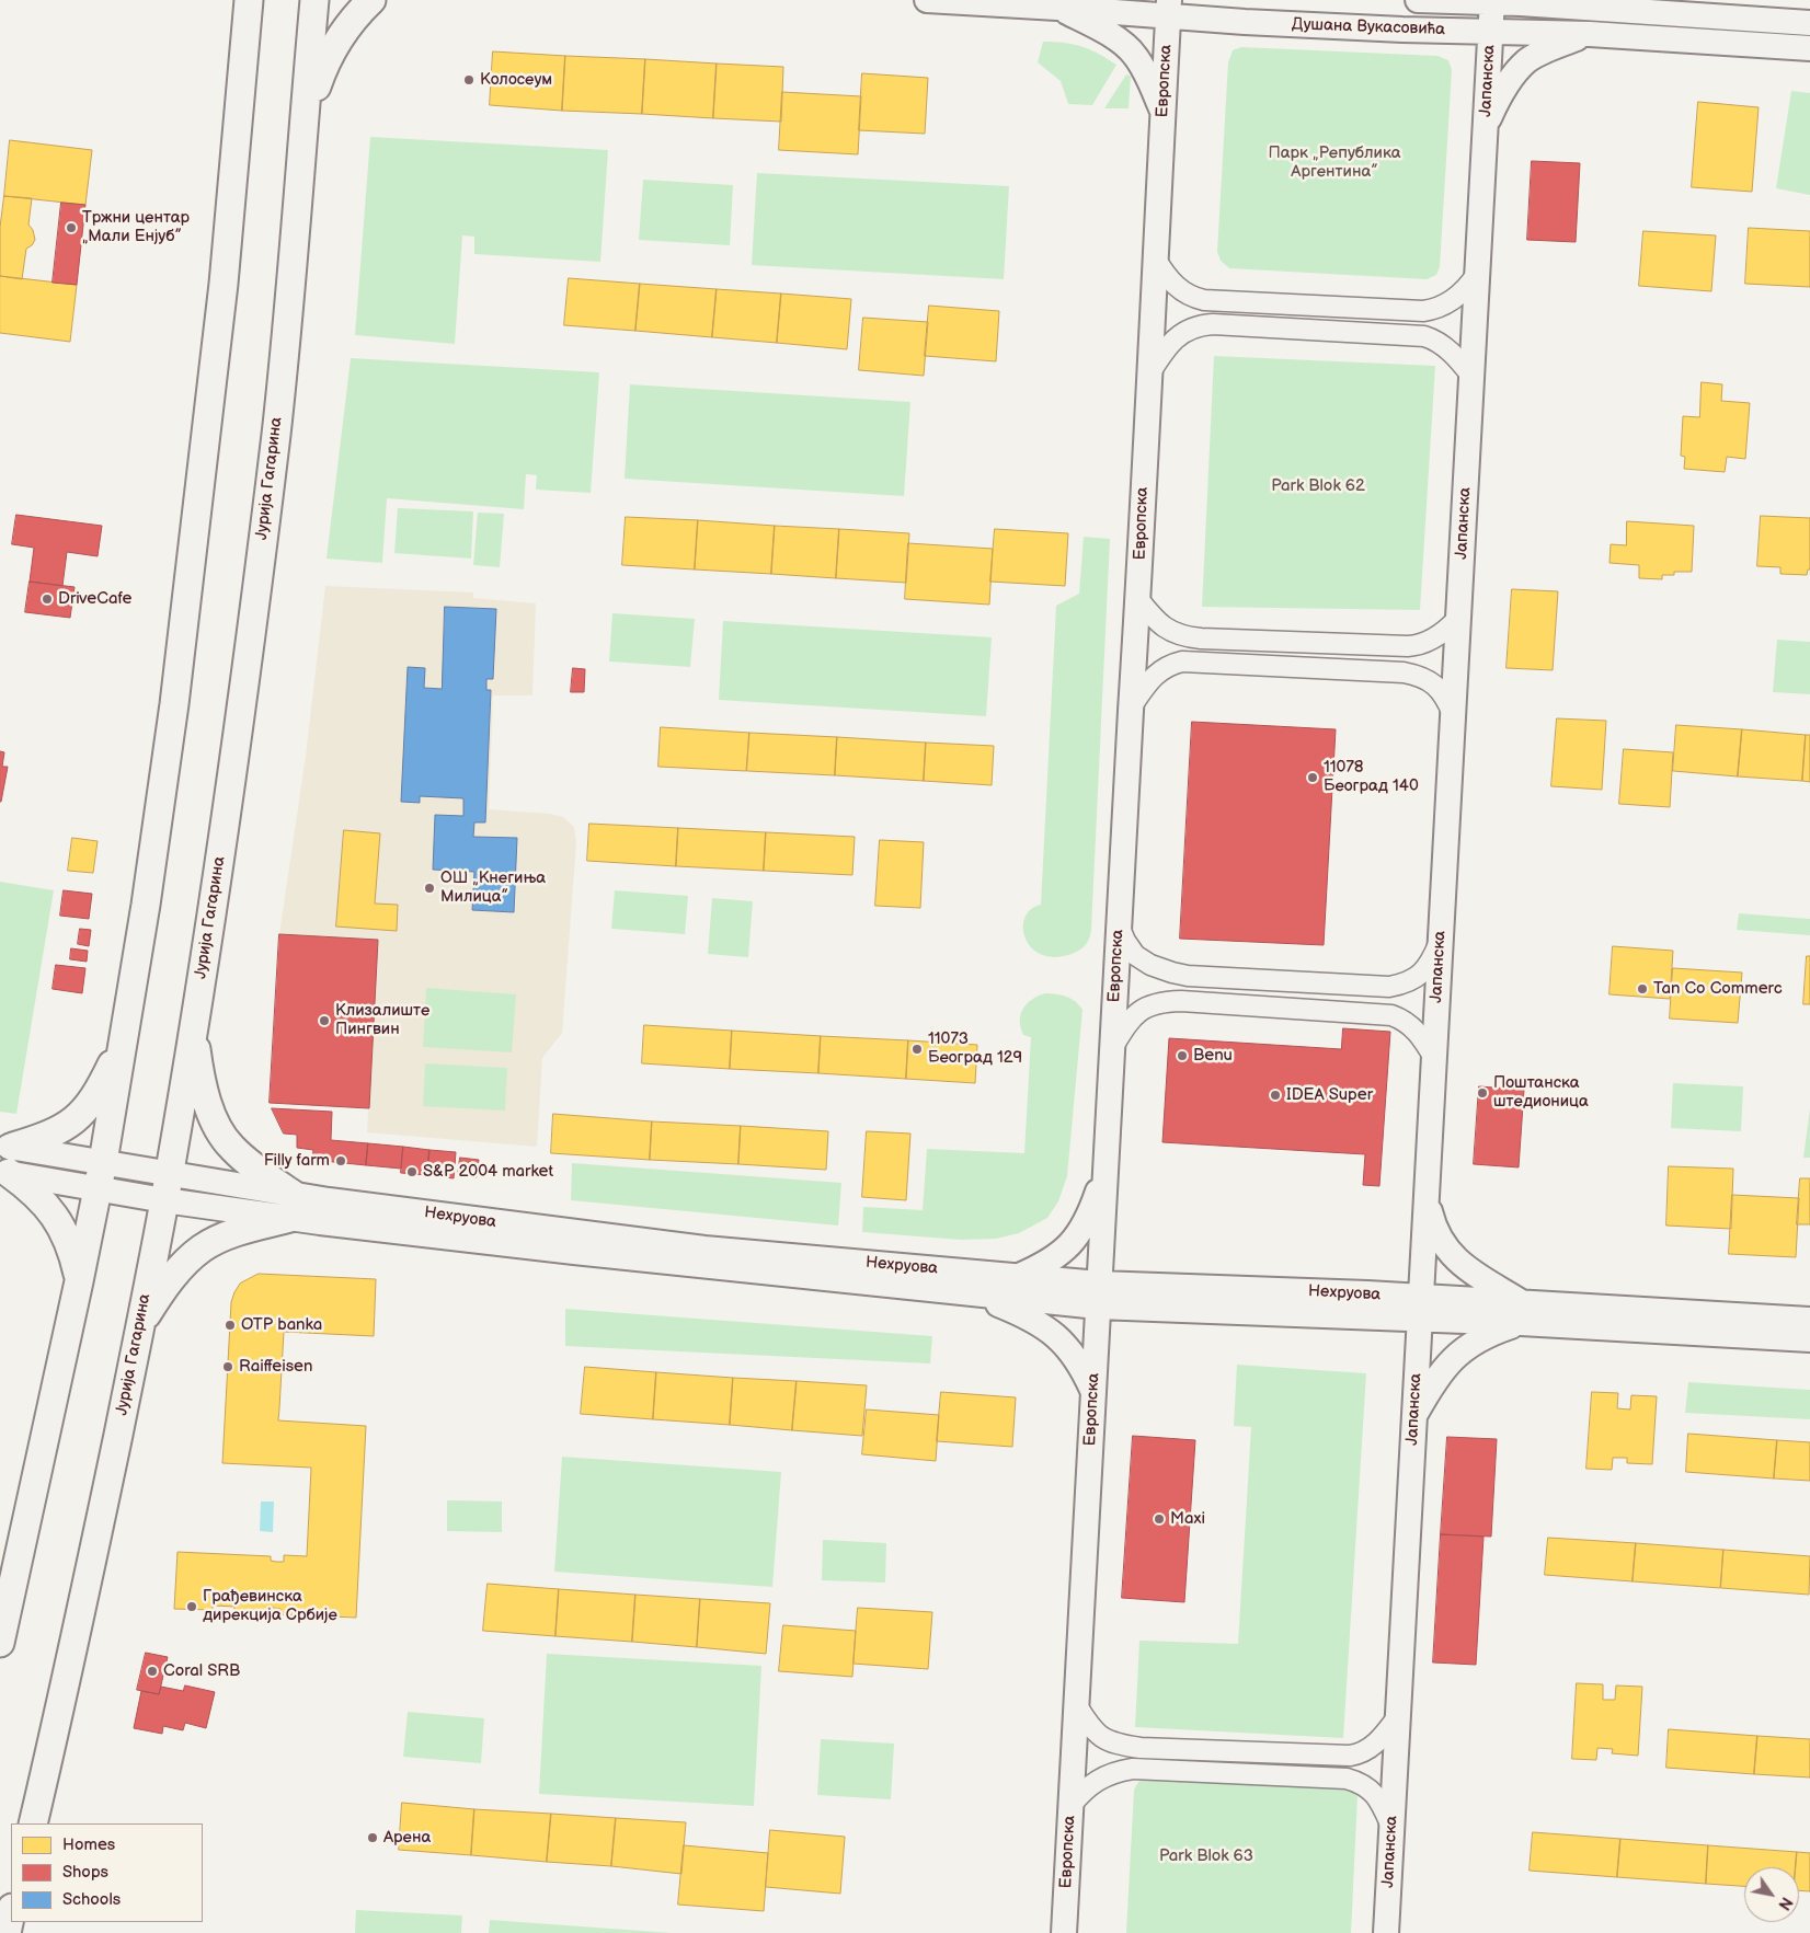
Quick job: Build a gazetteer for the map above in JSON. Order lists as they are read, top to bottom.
{
  "streets": {
    "main road": ["Јурија Гагарина"],
    "street": [
      "Душана Вукасовића",
      "Европска",
      "Јапанска",
      "Нехруова"
    ]
  },
  "crossings": [
    ["Душана Вукасовића", "Европска"],
    ["Душана Вукасовића", "Јапанска"],
    ["Европска", "Нехруова"],
    ["Јапанска", "Нехруова"],
    ["Јурија Гагарина", "Нехруова"]
  ],
  "parks": ["Парк „Република Аргентина”", "Park Blok 62", "Park Blok 63"],
  "places": [
    "Колосеум",
    "Тржни центар „Мали Енјуб”",
    "DriveCafe",
    "11078 Београд 140",
    "ОШ „Кнегиња Милица”",
    "Tan Co Commerc",
    "Клизалиште Пингвин",
    "11073 Београд 129",
    "Benu",
    "Поштанска штедионица",
    "IDEA Super",
    "Filly farm",
    "S&P 2004 market",
    "OTP banka",
    "Raiffeisen",
    "Maxi",
    "Грађевинска дирекција Србије",
    "Coral SRB",
    "Арена"
  ],
  "legend": ["Homes", "Shops", "Schools"],
  "north": "bottom right"
}
